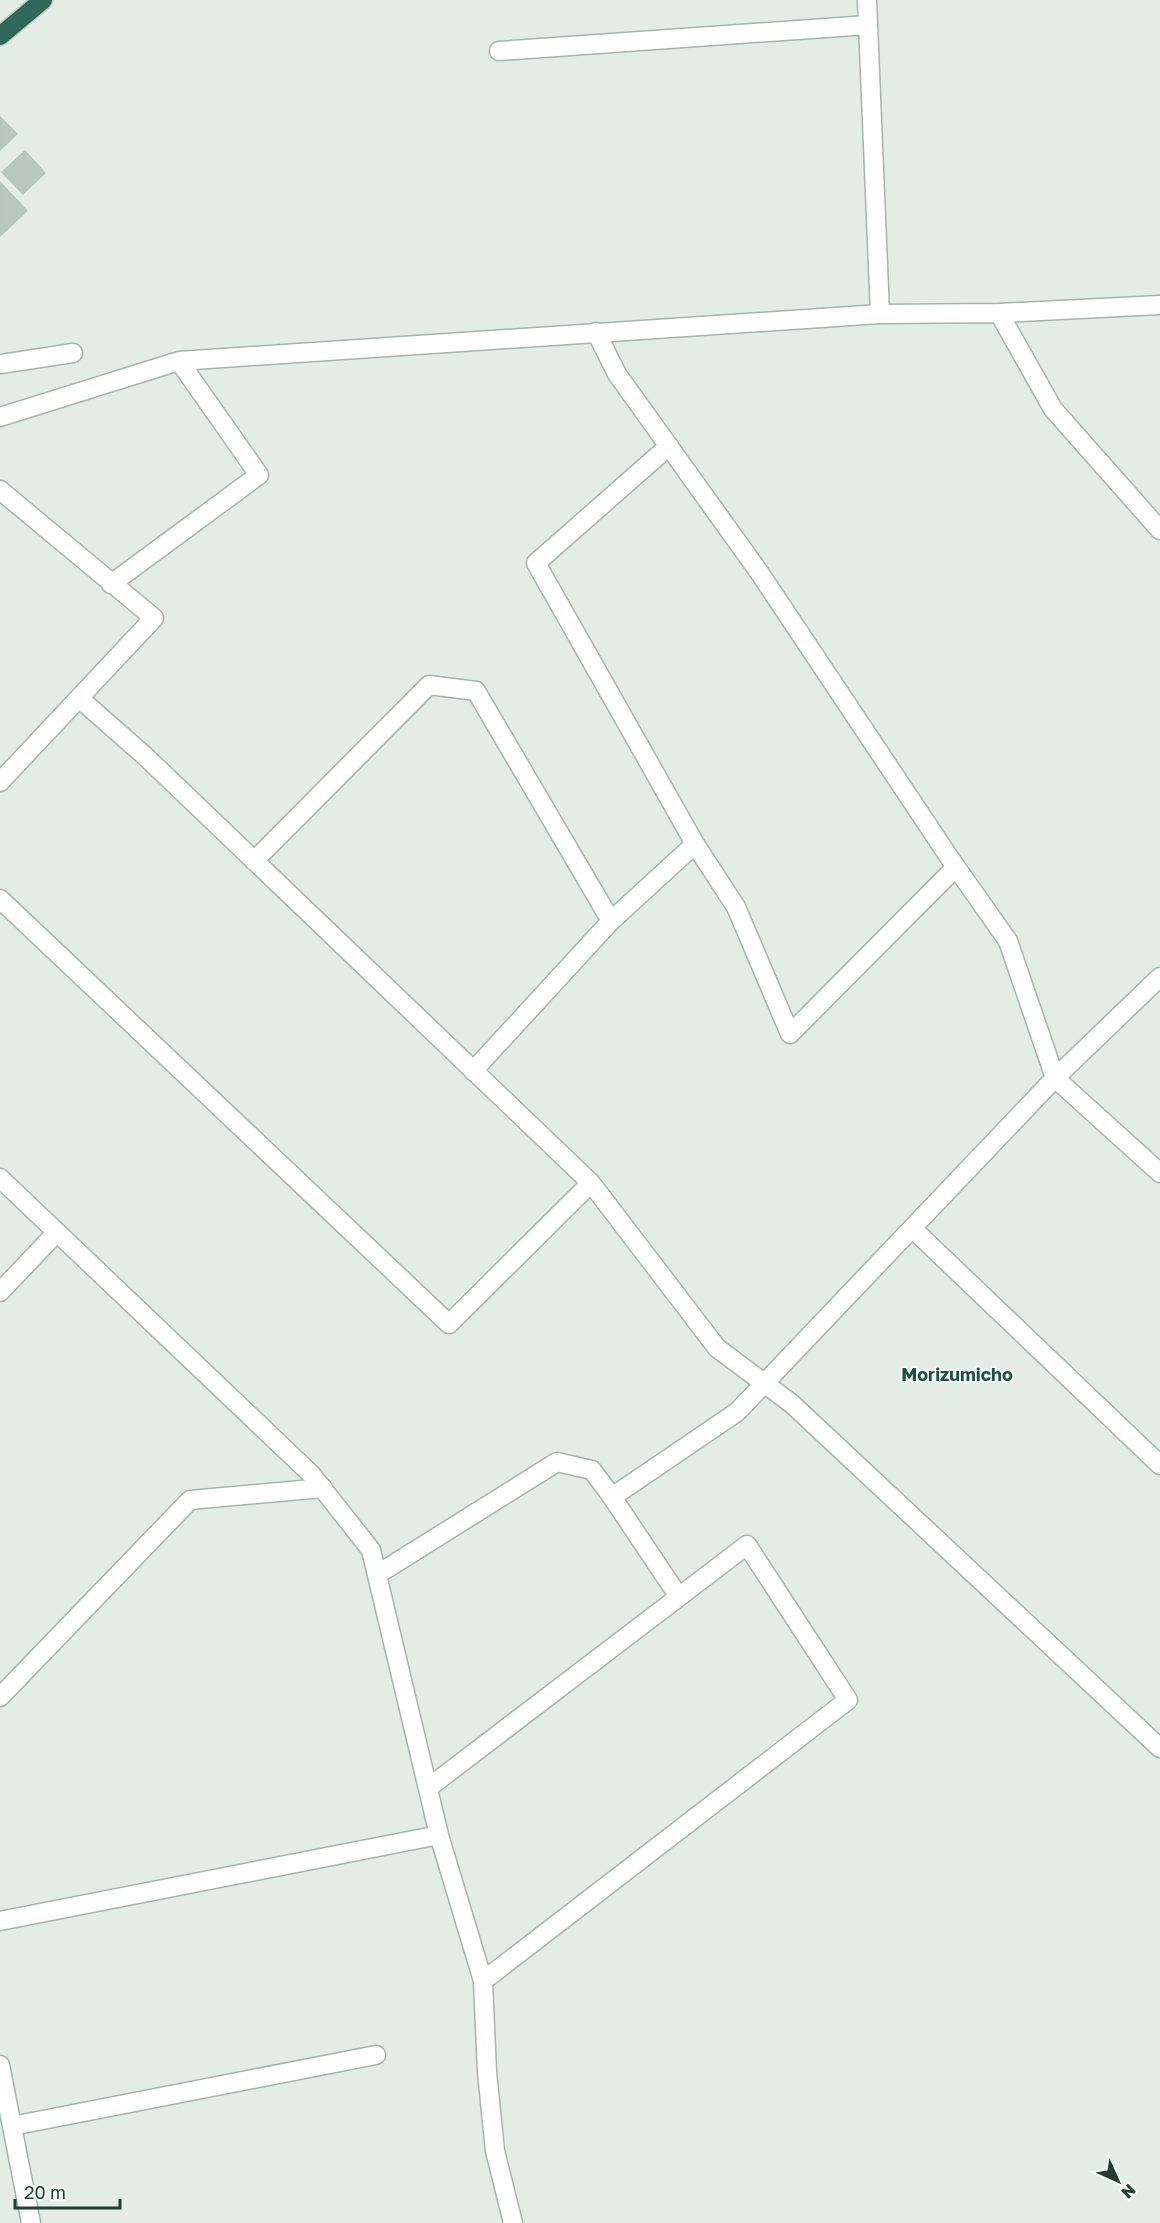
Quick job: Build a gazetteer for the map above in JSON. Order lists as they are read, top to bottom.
{
  "districts": ["Morizumicho"],
  "scale_bar": "20 m",
  "north": "bottom right"
}
